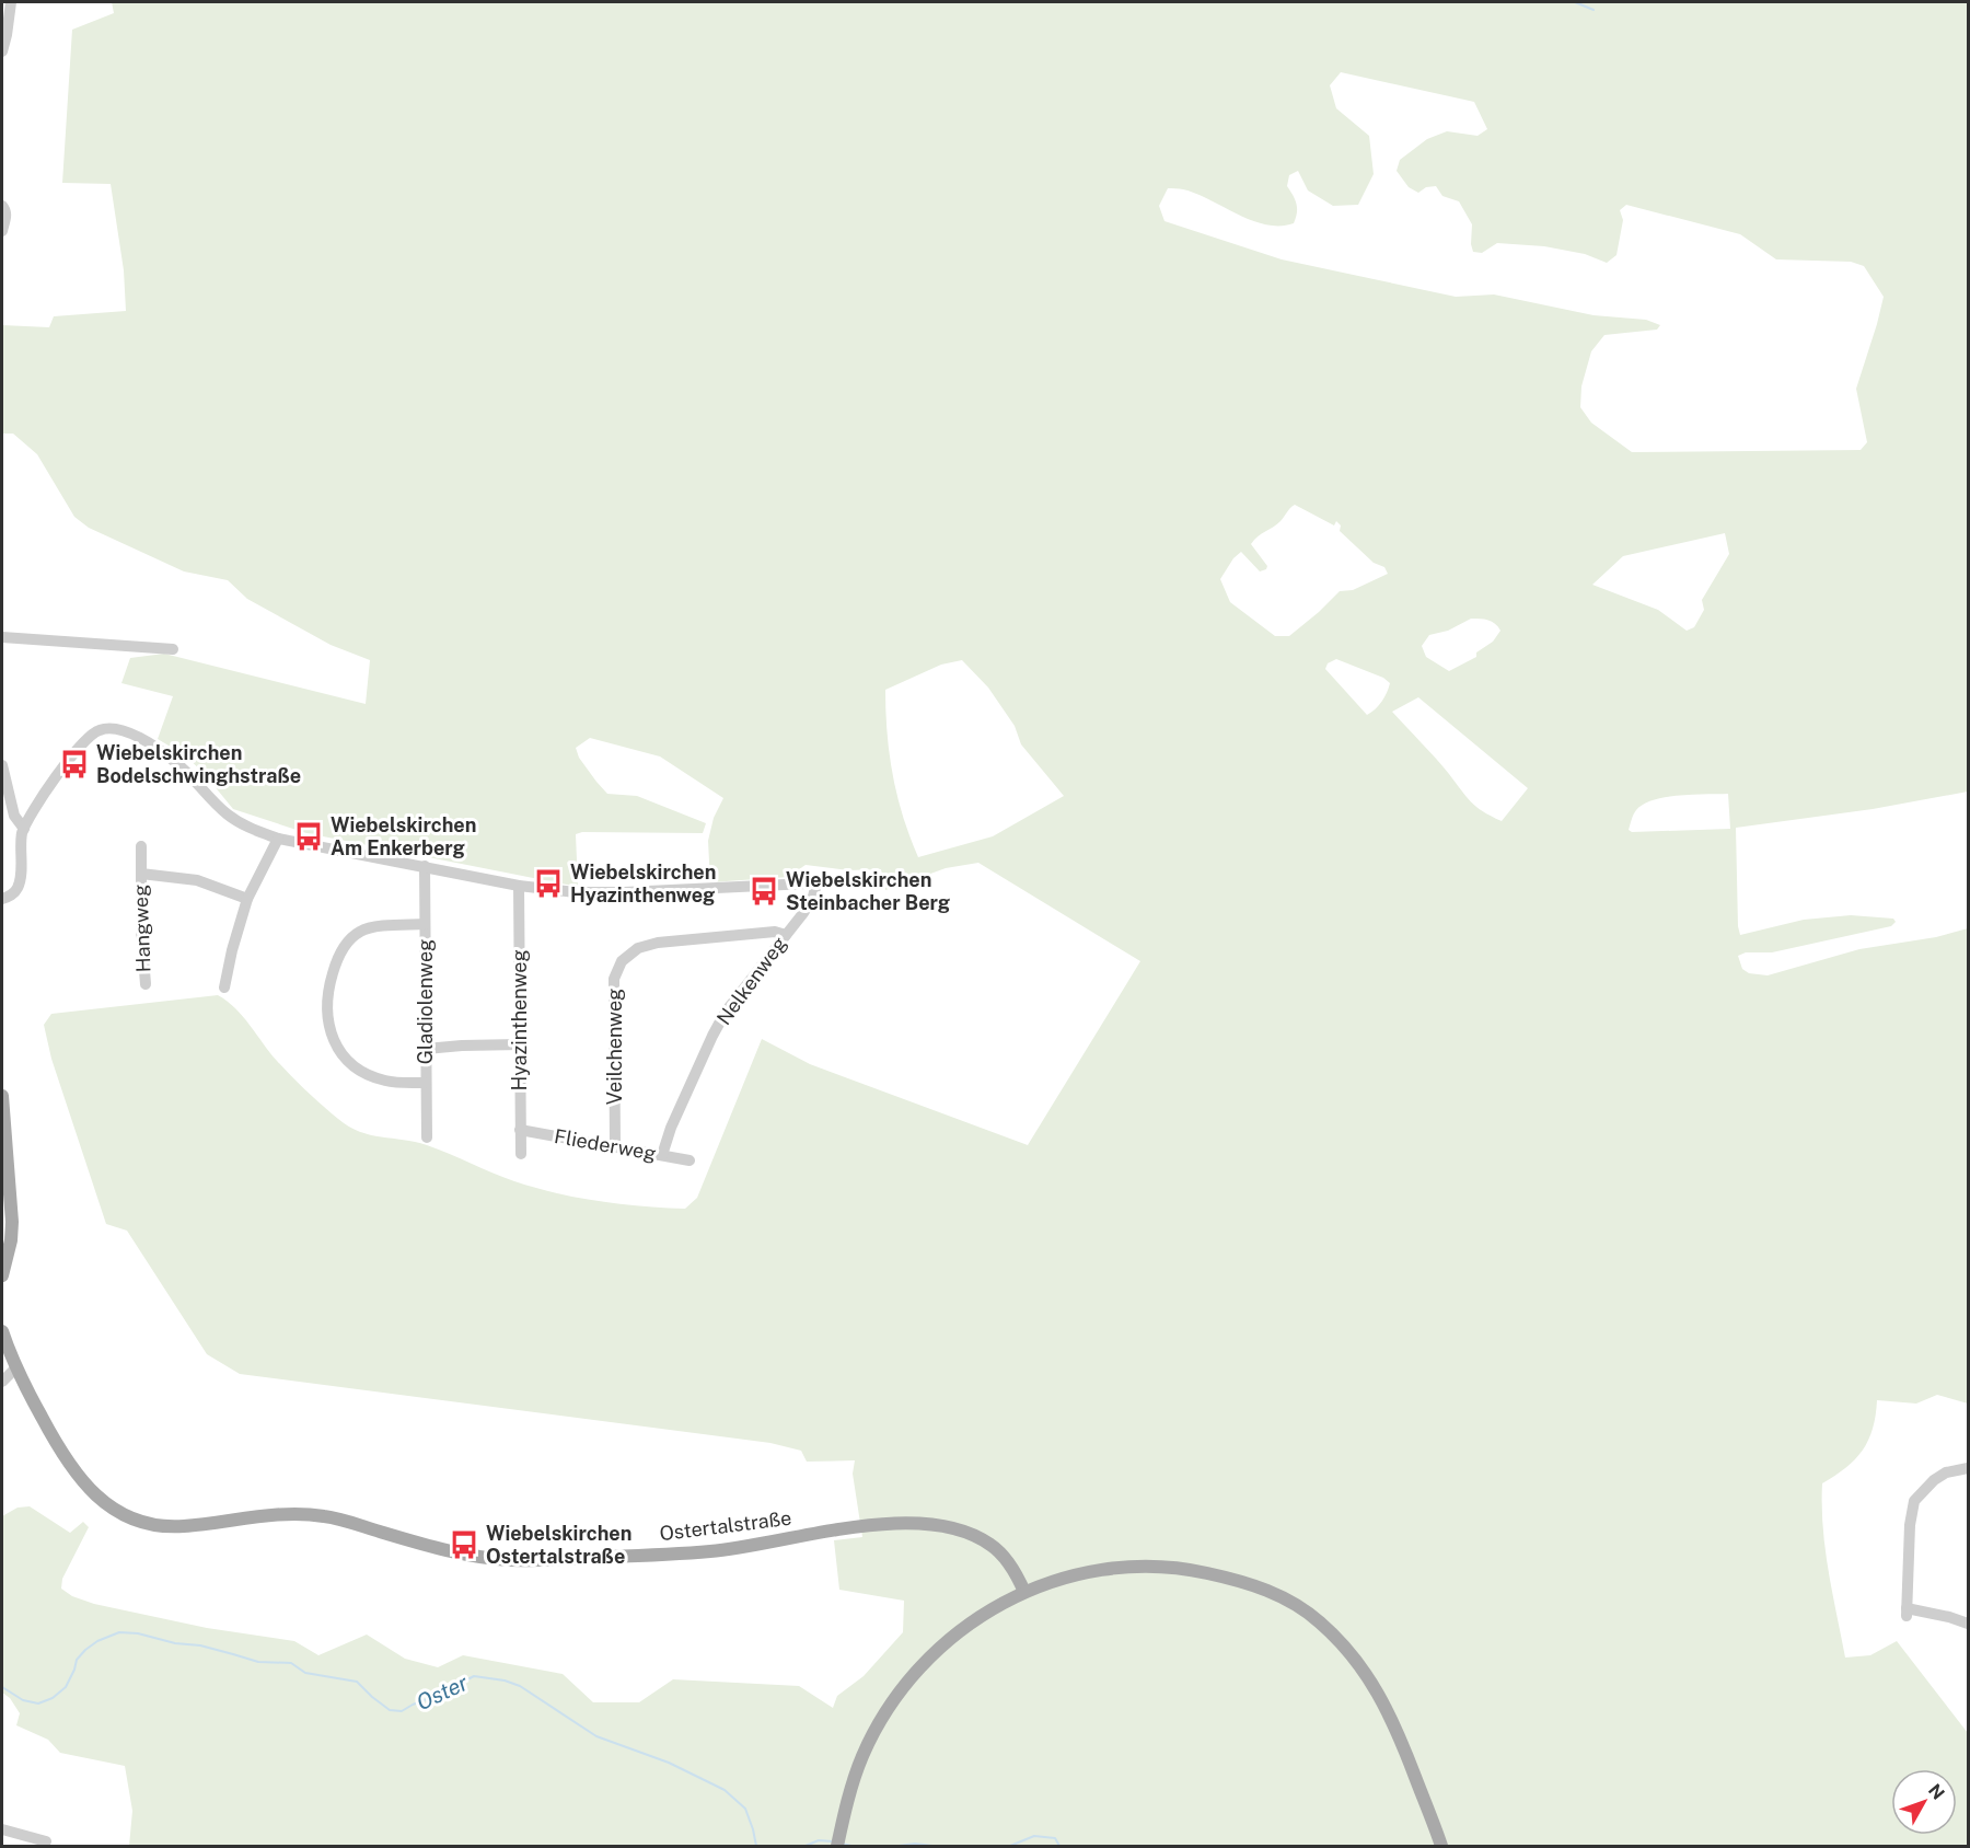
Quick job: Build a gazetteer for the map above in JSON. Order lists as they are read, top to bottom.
{
  "streets": {
    "main road": ["Ostertalstraße"],
    "street": [
      "Hangweg",
      "Nelkenweg",
      "Gladiolenweg",
      "Hyazinthenweg",
      "Veilchenweg",
      "Fliederweg"
    ]
  },
  "crossings": [
    ["Nelkenweg", "Veilchenweg"],
    ["Nelkenweg", "Fliederweg"],
    ["Hyazinthenweg", "Fliederweg"],
    ["Veilchenweg", "Fliederweg"]
  ],
  "water": ["Oster"],
  "places": {
    "bus stop": [
      "Wiebelskirchen Bodelschwinghstraße",
      "Wiebelskirchen Am Enkerberg",
      "Wiebelskirchen Hyazinthenweg",
      "Wiebelskirchen Steinbacher Berg",
      "Wiebelskirchen Ostertalstraße"
    ]
  },
  "north": "top right"
}
